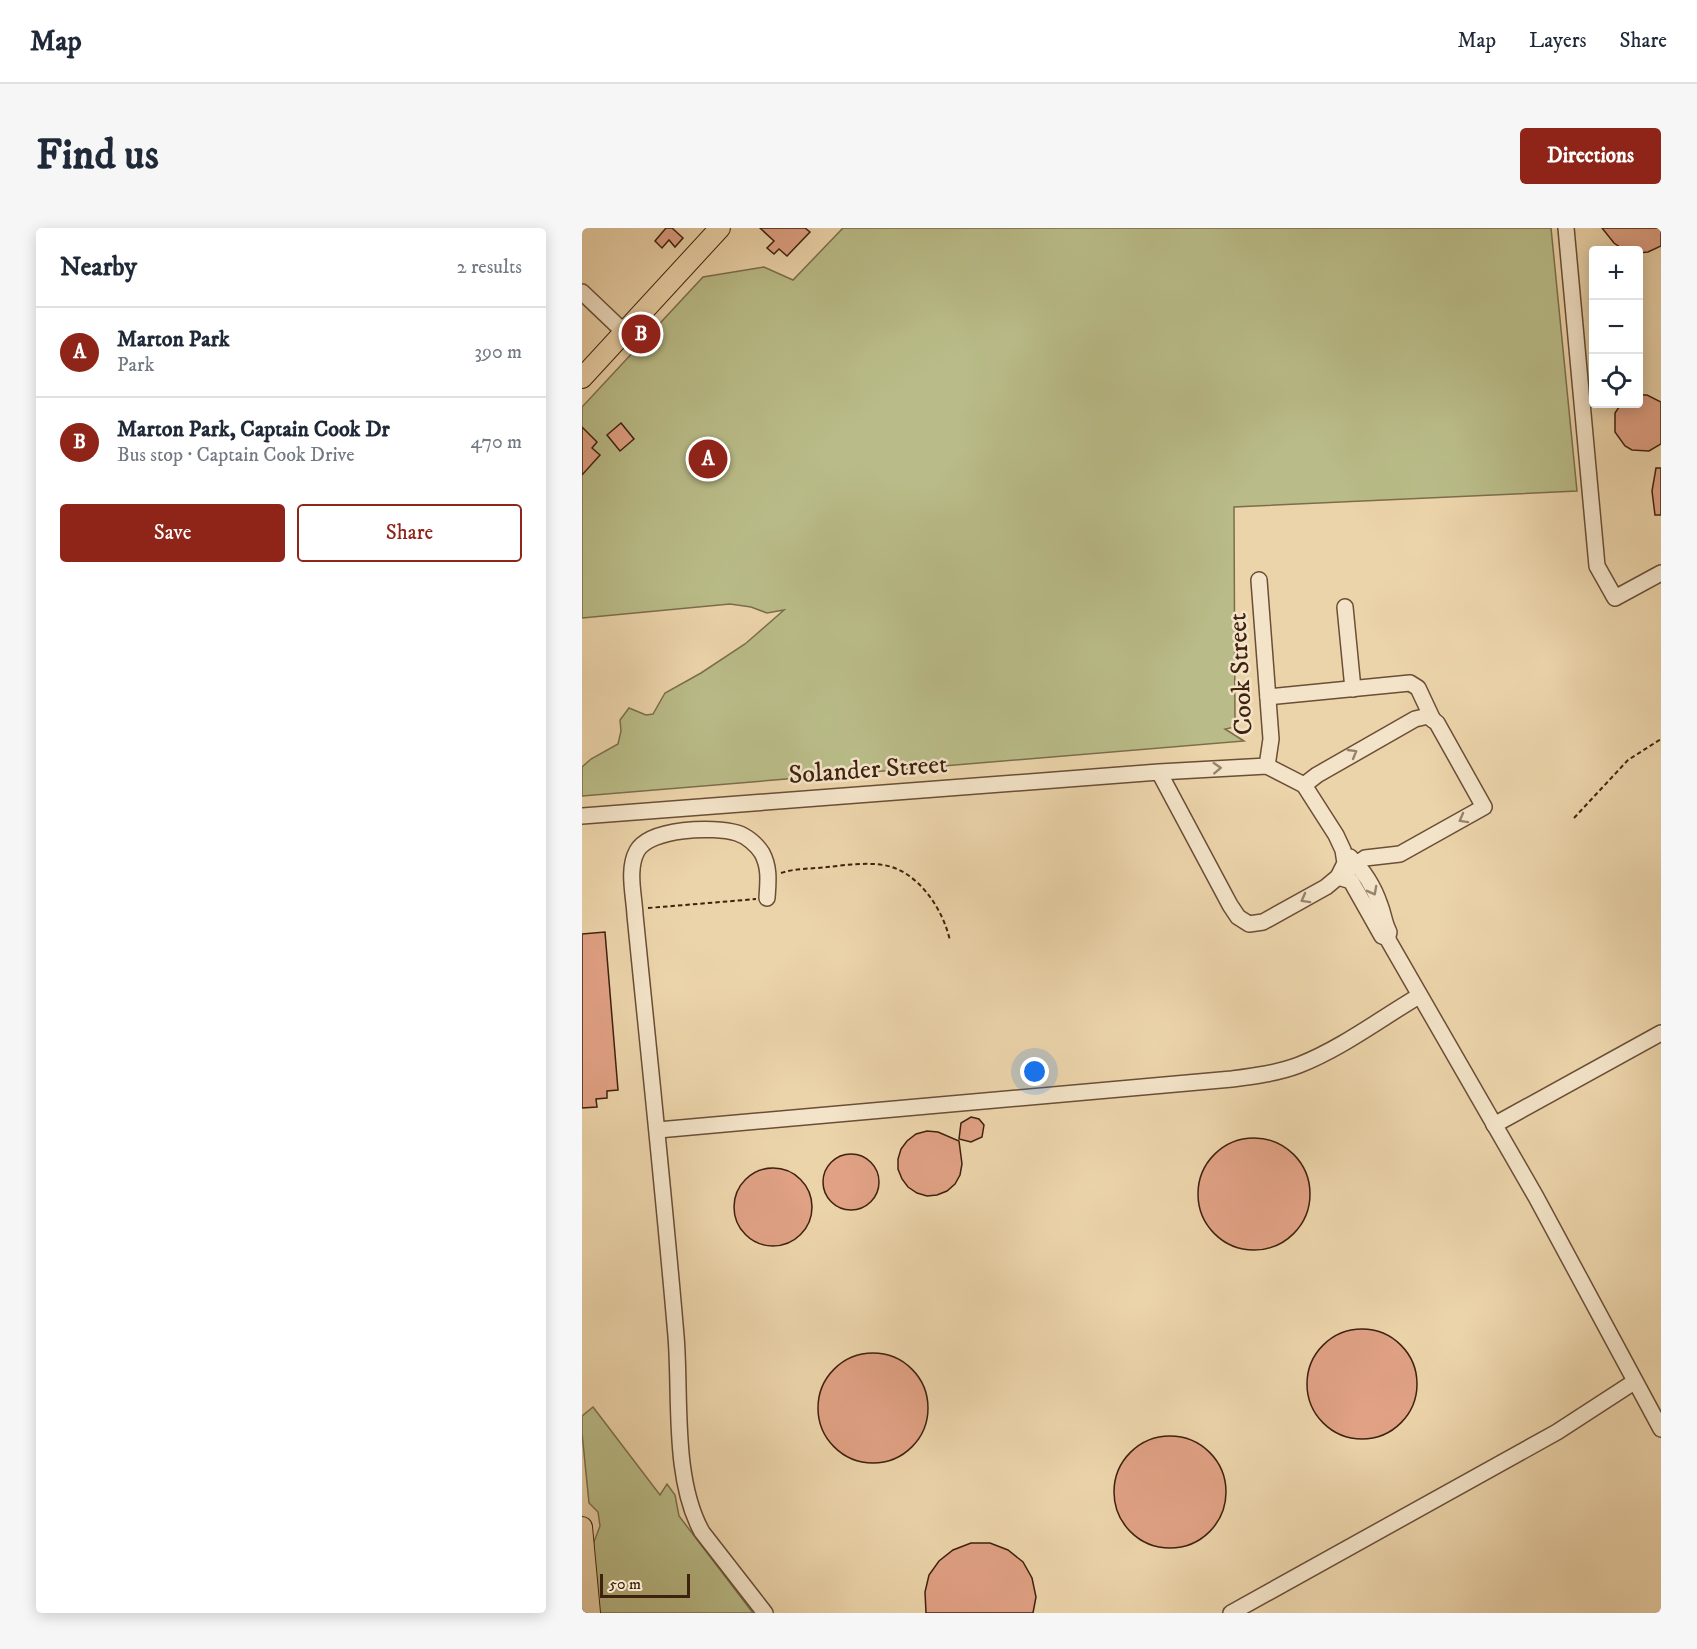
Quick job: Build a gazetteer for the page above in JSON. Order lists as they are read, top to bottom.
{
  "streets": {
    "street": ["Cook Street", "Solander Street"]
  },
  "crossings": [
    ["Cook Street", "Solander Street"]
  ],
  "scale_bar": "50 m",
  "page": {
    "header": "Map",
    "nav": ["Map", "Layers", "Share"],
    "buttons": [
      "Directions",
      ["Save", "Share"]
    ],
    "title": "Find us",
    "heading": ["Nearby", "2 results"],
    "map_buttons": ["+", "−"],
    "list": [
      {
        "mark": "A",
        "name": "Marton Park",
        "note": "Park",
        "value": "390 m"
      },
      {
        "mark": "B",
        "name": "Marton Park, Captain Cook Dr",
        "note": "Bus stop · Captain Cook Drive",
        "value": "470 m"
      }
    ],
    "pins": ["B", "A"],
    "scale": "50 m"
  }
}
